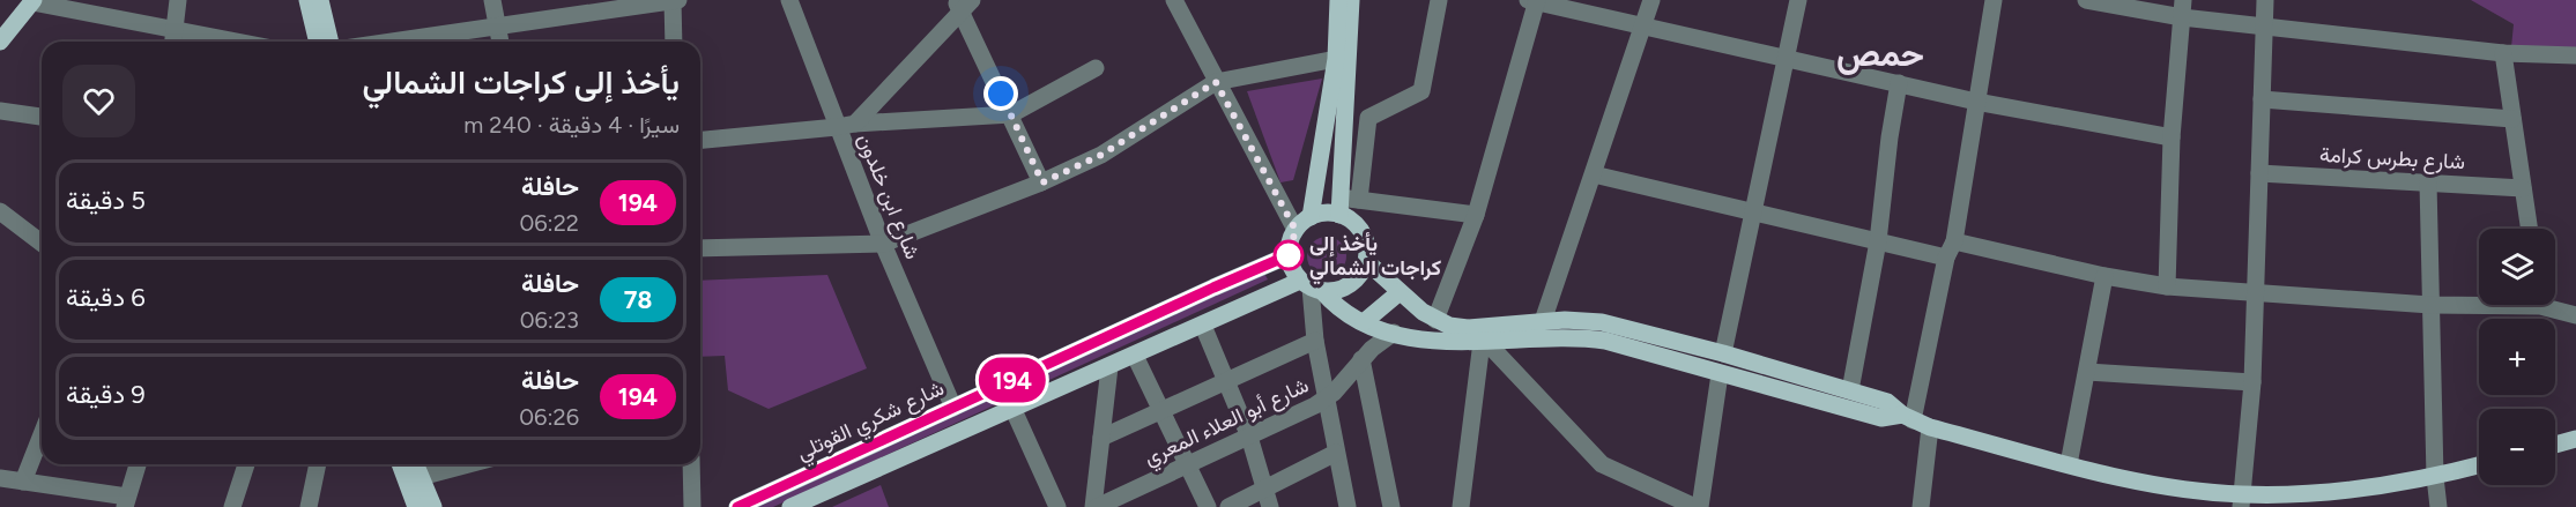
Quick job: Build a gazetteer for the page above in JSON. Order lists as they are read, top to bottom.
{
  "streets": {
    "main road": ["شارع شكري القوتلي"],
    "street": ["شارع بطرس كرامة", "شارع ابن خلدون", "شارع أبو العلاء المعري"]
  },
  "crossings": [
    ["شارع ابن خلدون", "شارع شكري القوتلي"]
  ],
  "districts": ["حمص"],
  "places": ["يأخذ إلى كراجات الشمالي"],
  "lines": ["bus line 194"],
  "page": {
    "on_map": "194",
    "heading": ["يأخذ إلى كراجات الشمالي", "سيرًا · 4 دقيقة · 240 m"],
    "list": [
      {
        "mark": "194",
        "name": "حافلة",
        "note": "06:22",
        "value": "5 دقيقة"
      },
      {
        "mark": "78",
        "name": "حافلة",
        "note": "06:23",
        "value": "6 دقيقة"
      },
      {
        "mark": "194",
        "name": "حافلة",
        "note": "06:26",
        "value": "9 دقيقة"
      }
    ],
    "map_buttons": ["+", "−"]
  }
}
